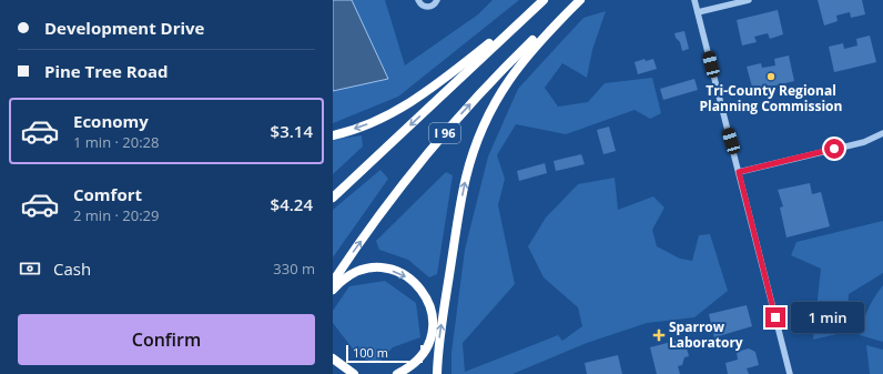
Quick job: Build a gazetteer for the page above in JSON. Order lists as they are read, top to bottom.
{
  "streets": {
    "highway": ["I 96"]
  },
  "places": {
    "other": ["Tri-County Regional Planning Commission"],
    "health": ["Sparrow Laboratory"]
  },
  "scale_bar": "100 m",
  "page": {
    "banner": ["Development Drive", "Pine Tree Road"],
    "list": [
      {
        "name": "Economy",
        "note": "1 min · 20:28",
        "value": "$3.14"
      },
      {
        "name": "Comfort",
        "note": "2 min · 20:29",
        "value": "$4.24"
      }
    ],
    "pay": ["Cash", "330 m"],
    "bubble": "1 min",
    "buttons": "Confirm",
    "scale": "100 m"
  }
}
